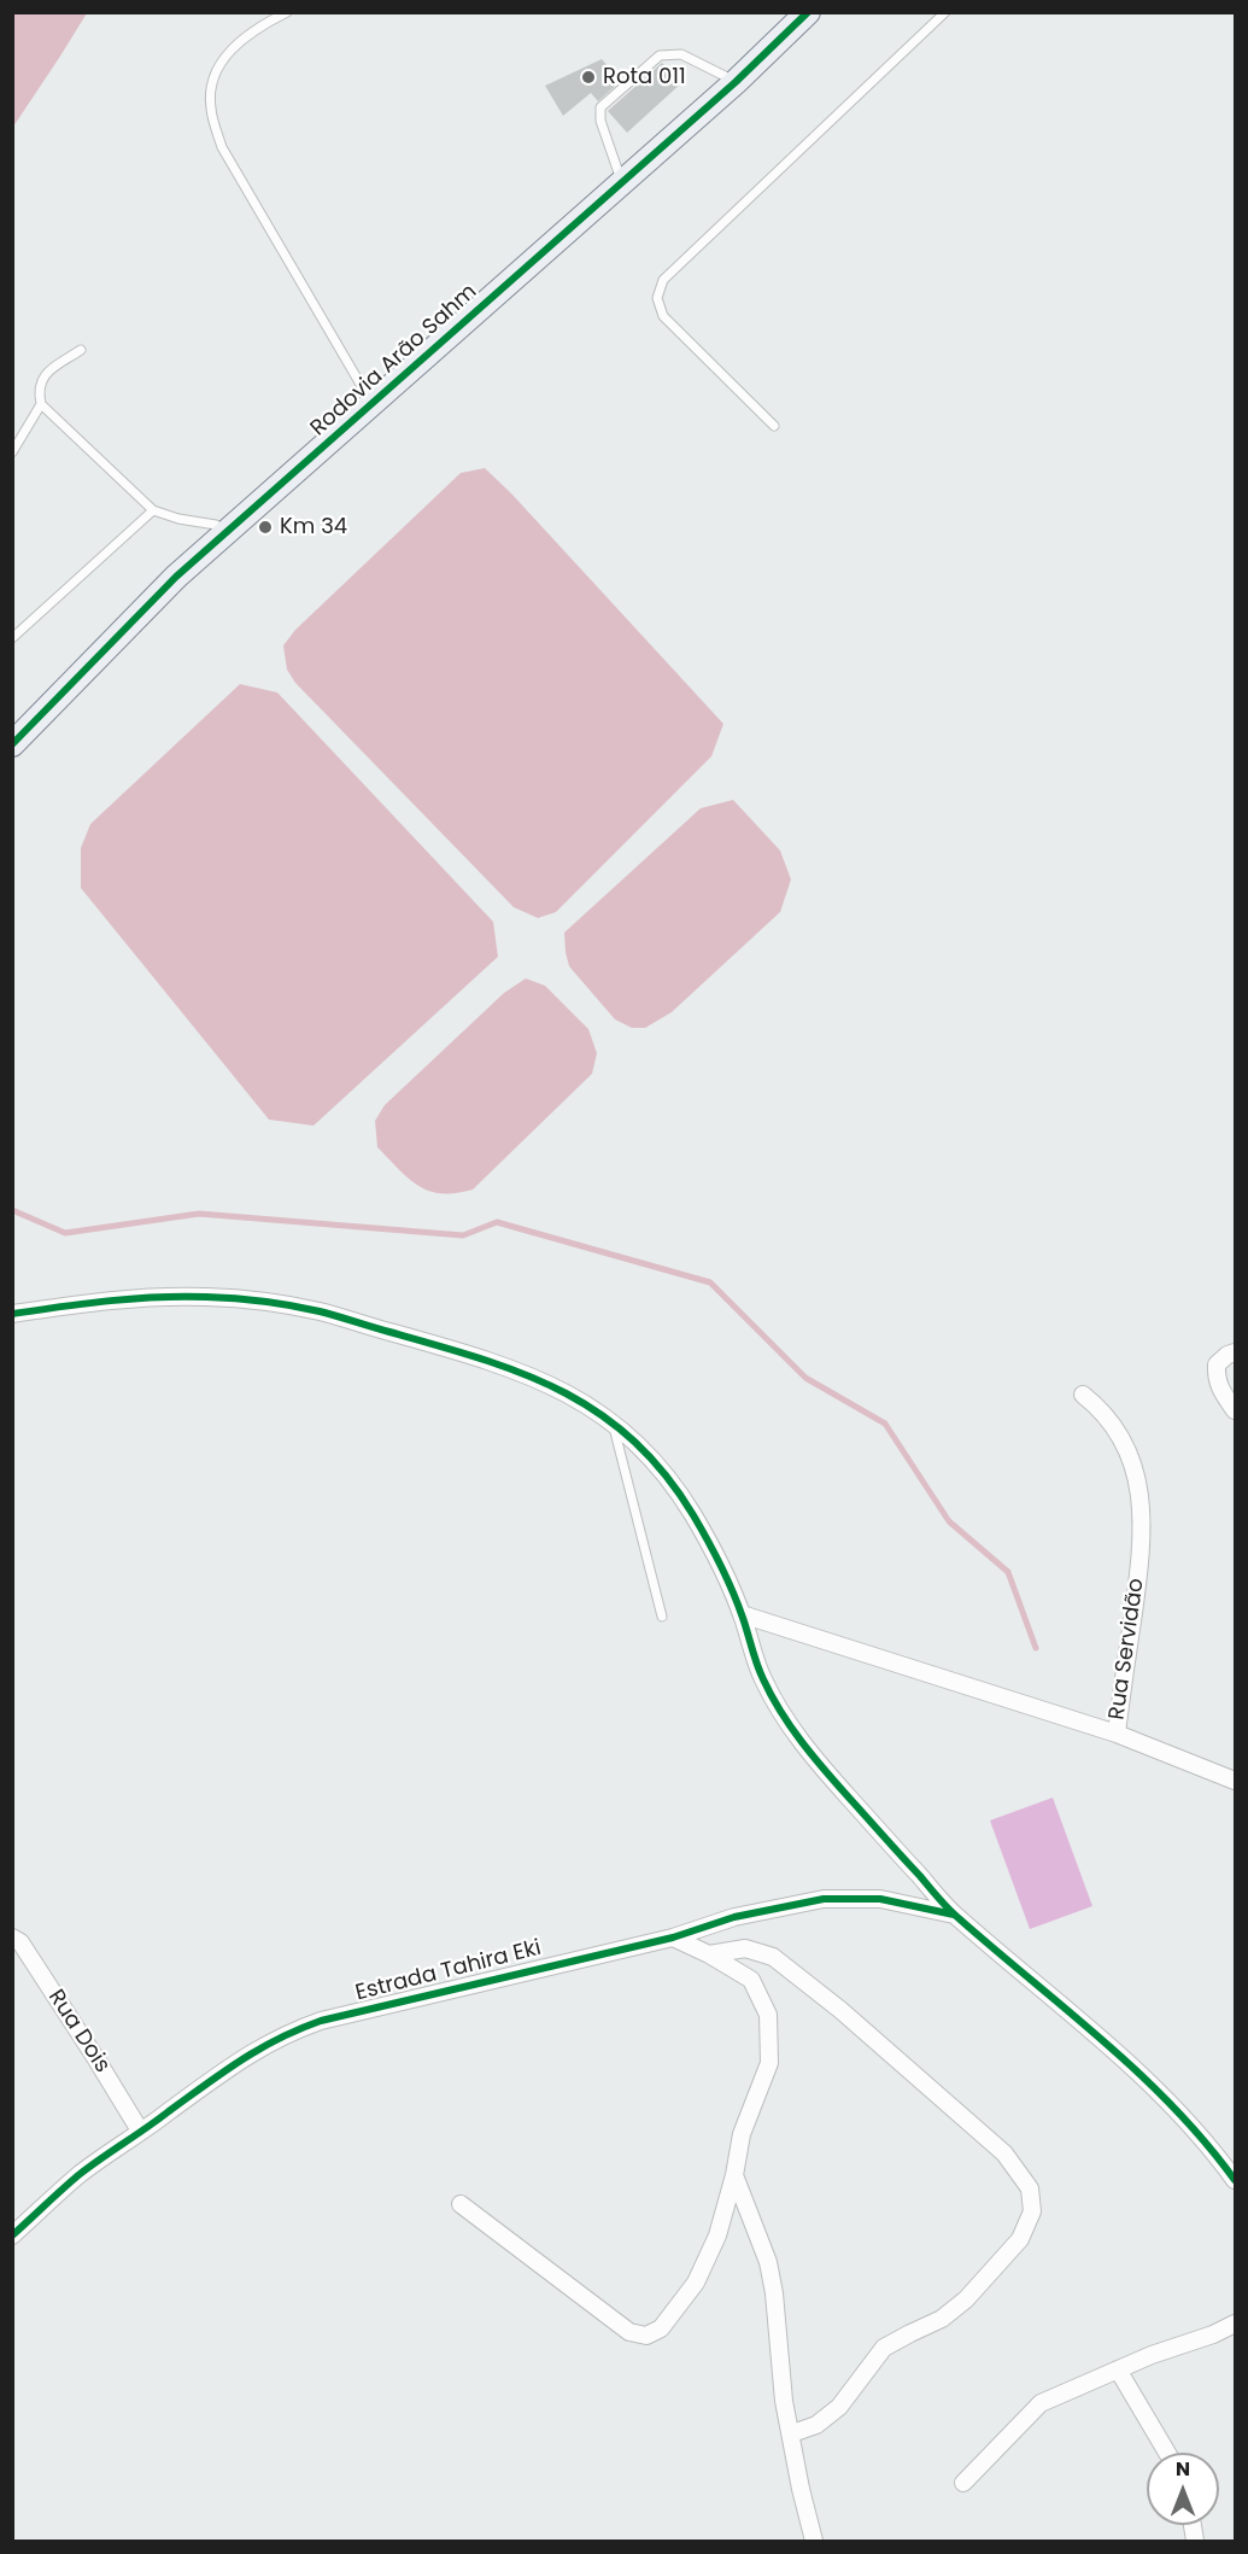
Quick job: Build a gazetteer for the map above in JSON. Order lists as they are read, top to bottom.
{
  "streets": {
    "street": [
      "Rodovia Arão Sahm",
      "Rua Servidão",
      "Estrada Tahira Eki",
      "Rua Dois"
    ]
  },
  "crossings": [
    ["Estrada Tahira Eki", "Rua Dois"]
  ],
  "places": ["Rota 011", "Km 34"],
  "north": "top"
}
